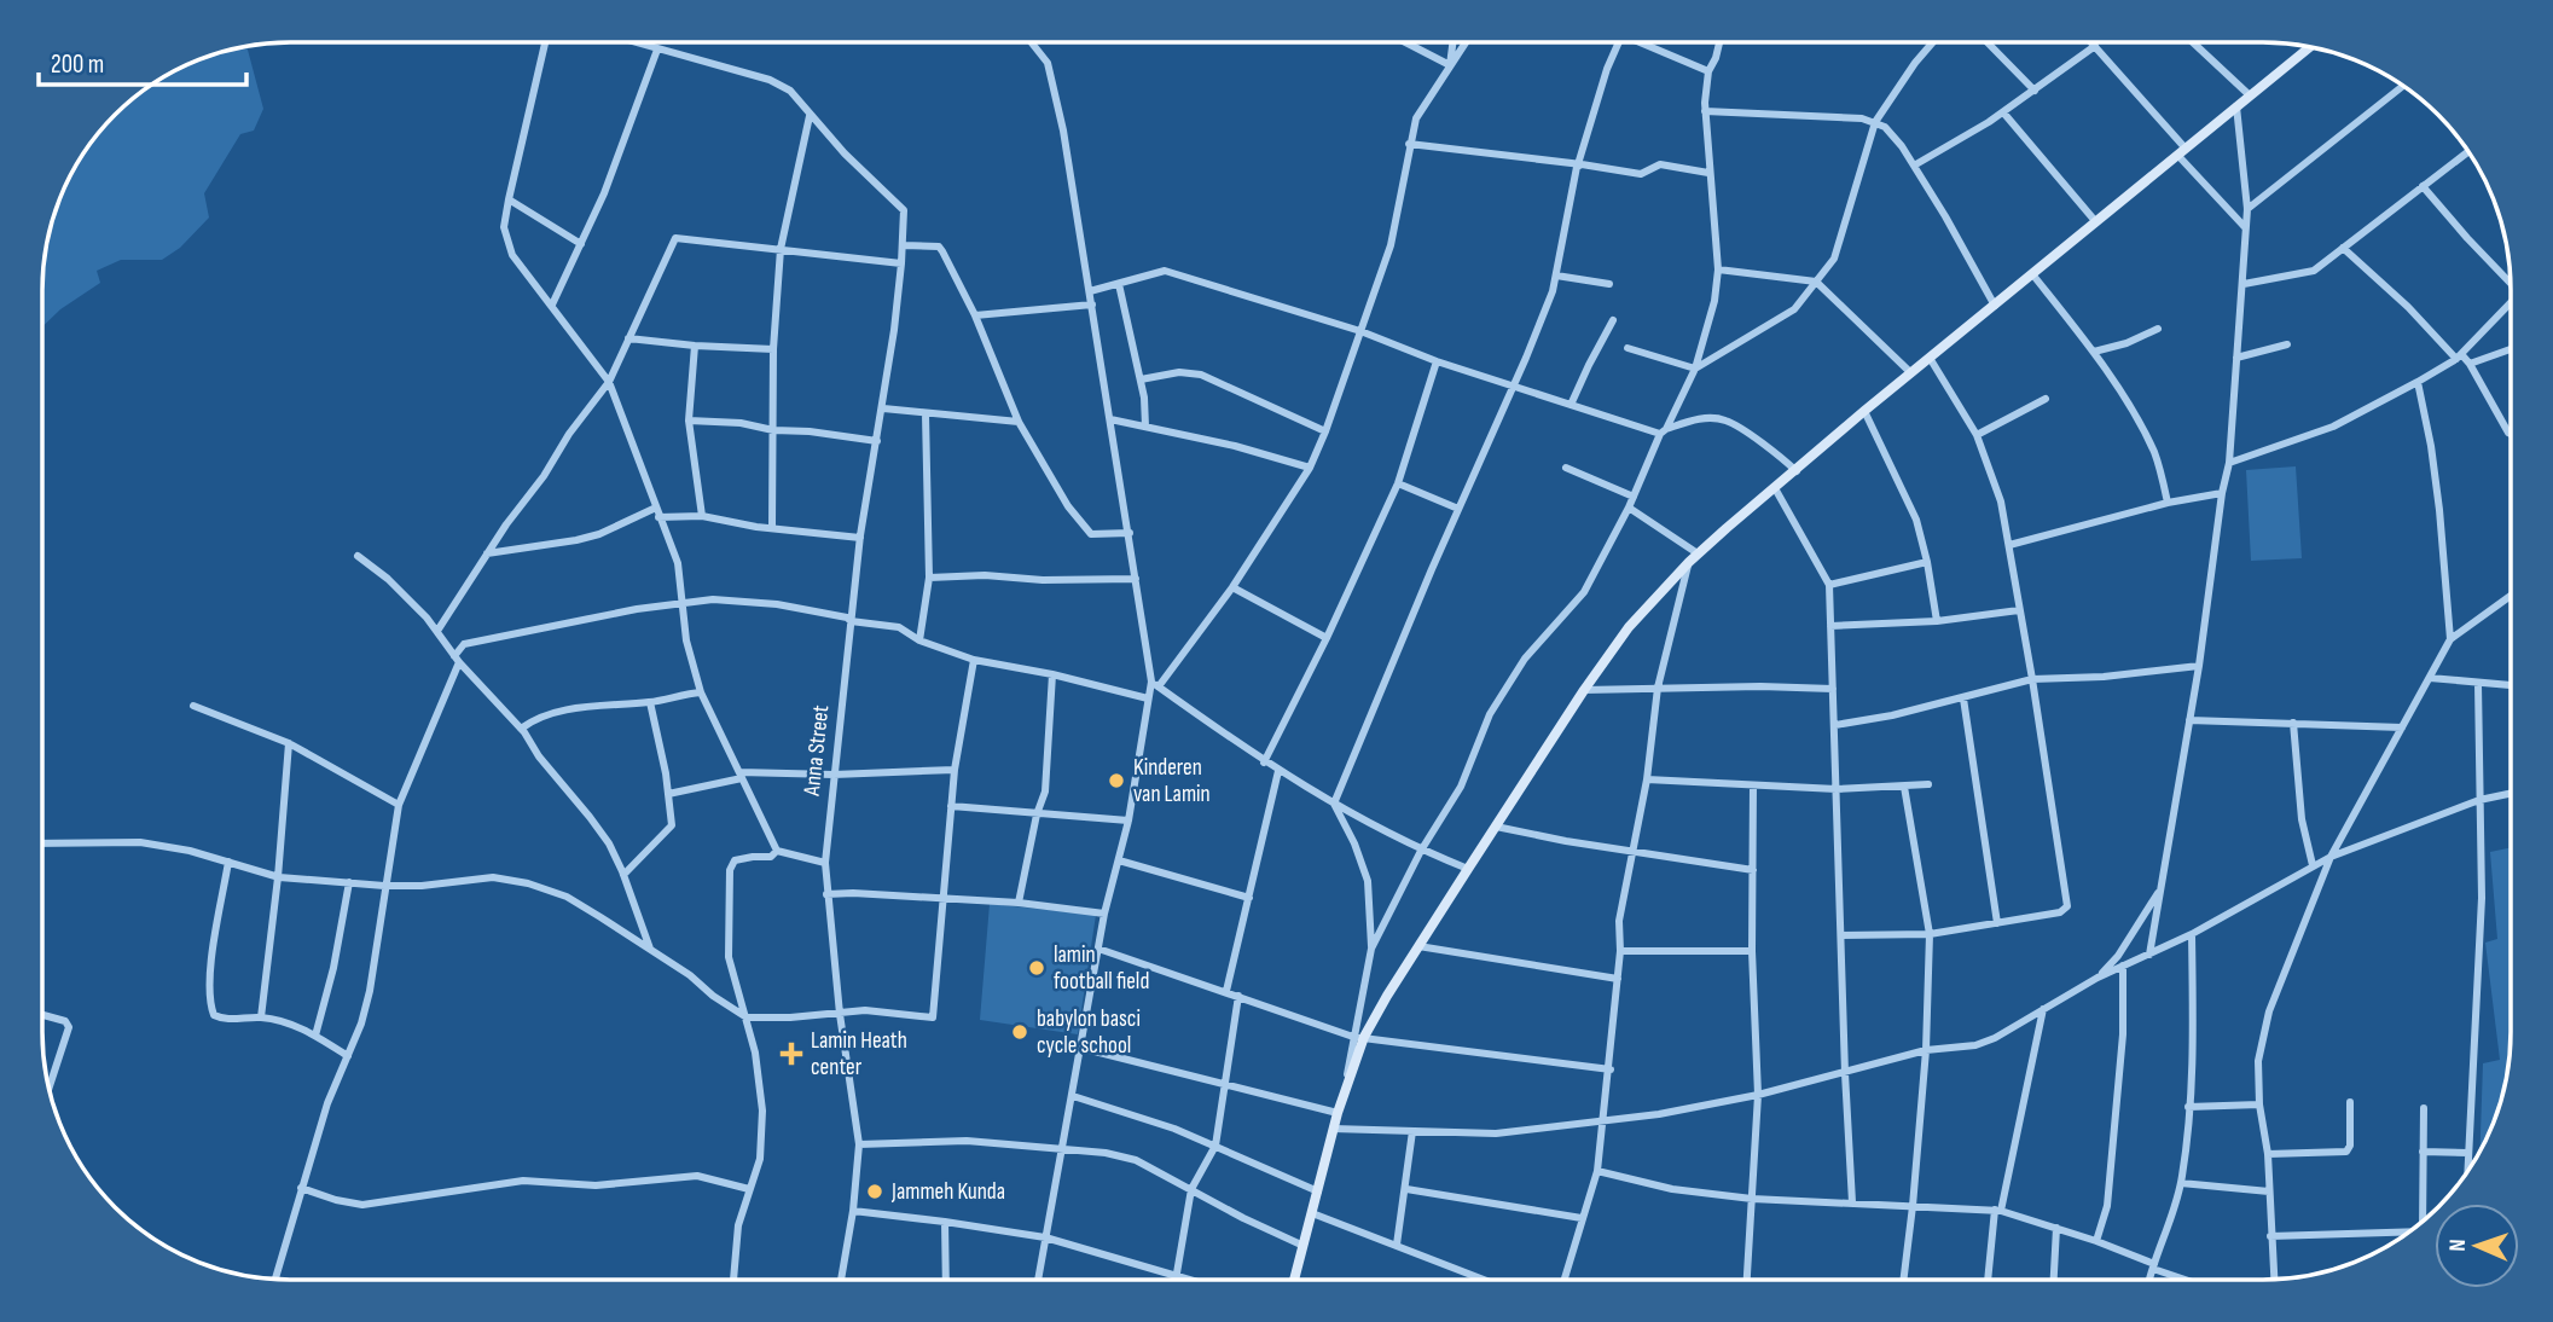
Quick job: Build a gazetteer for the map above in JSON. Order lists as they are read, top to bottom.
{
  "streets": {
    "street": ["Anna Street"]
  },
  "places": {
    "other": [
      "Kinderen van Lamin",
      "lamin football field",
      "babylon basci cycle school",
      "Jammeh Kunda"
    ],
    "health": ["Lamin Heath center"]
  },
  "scale_bar": "200 m",
  "north": "left"
}
